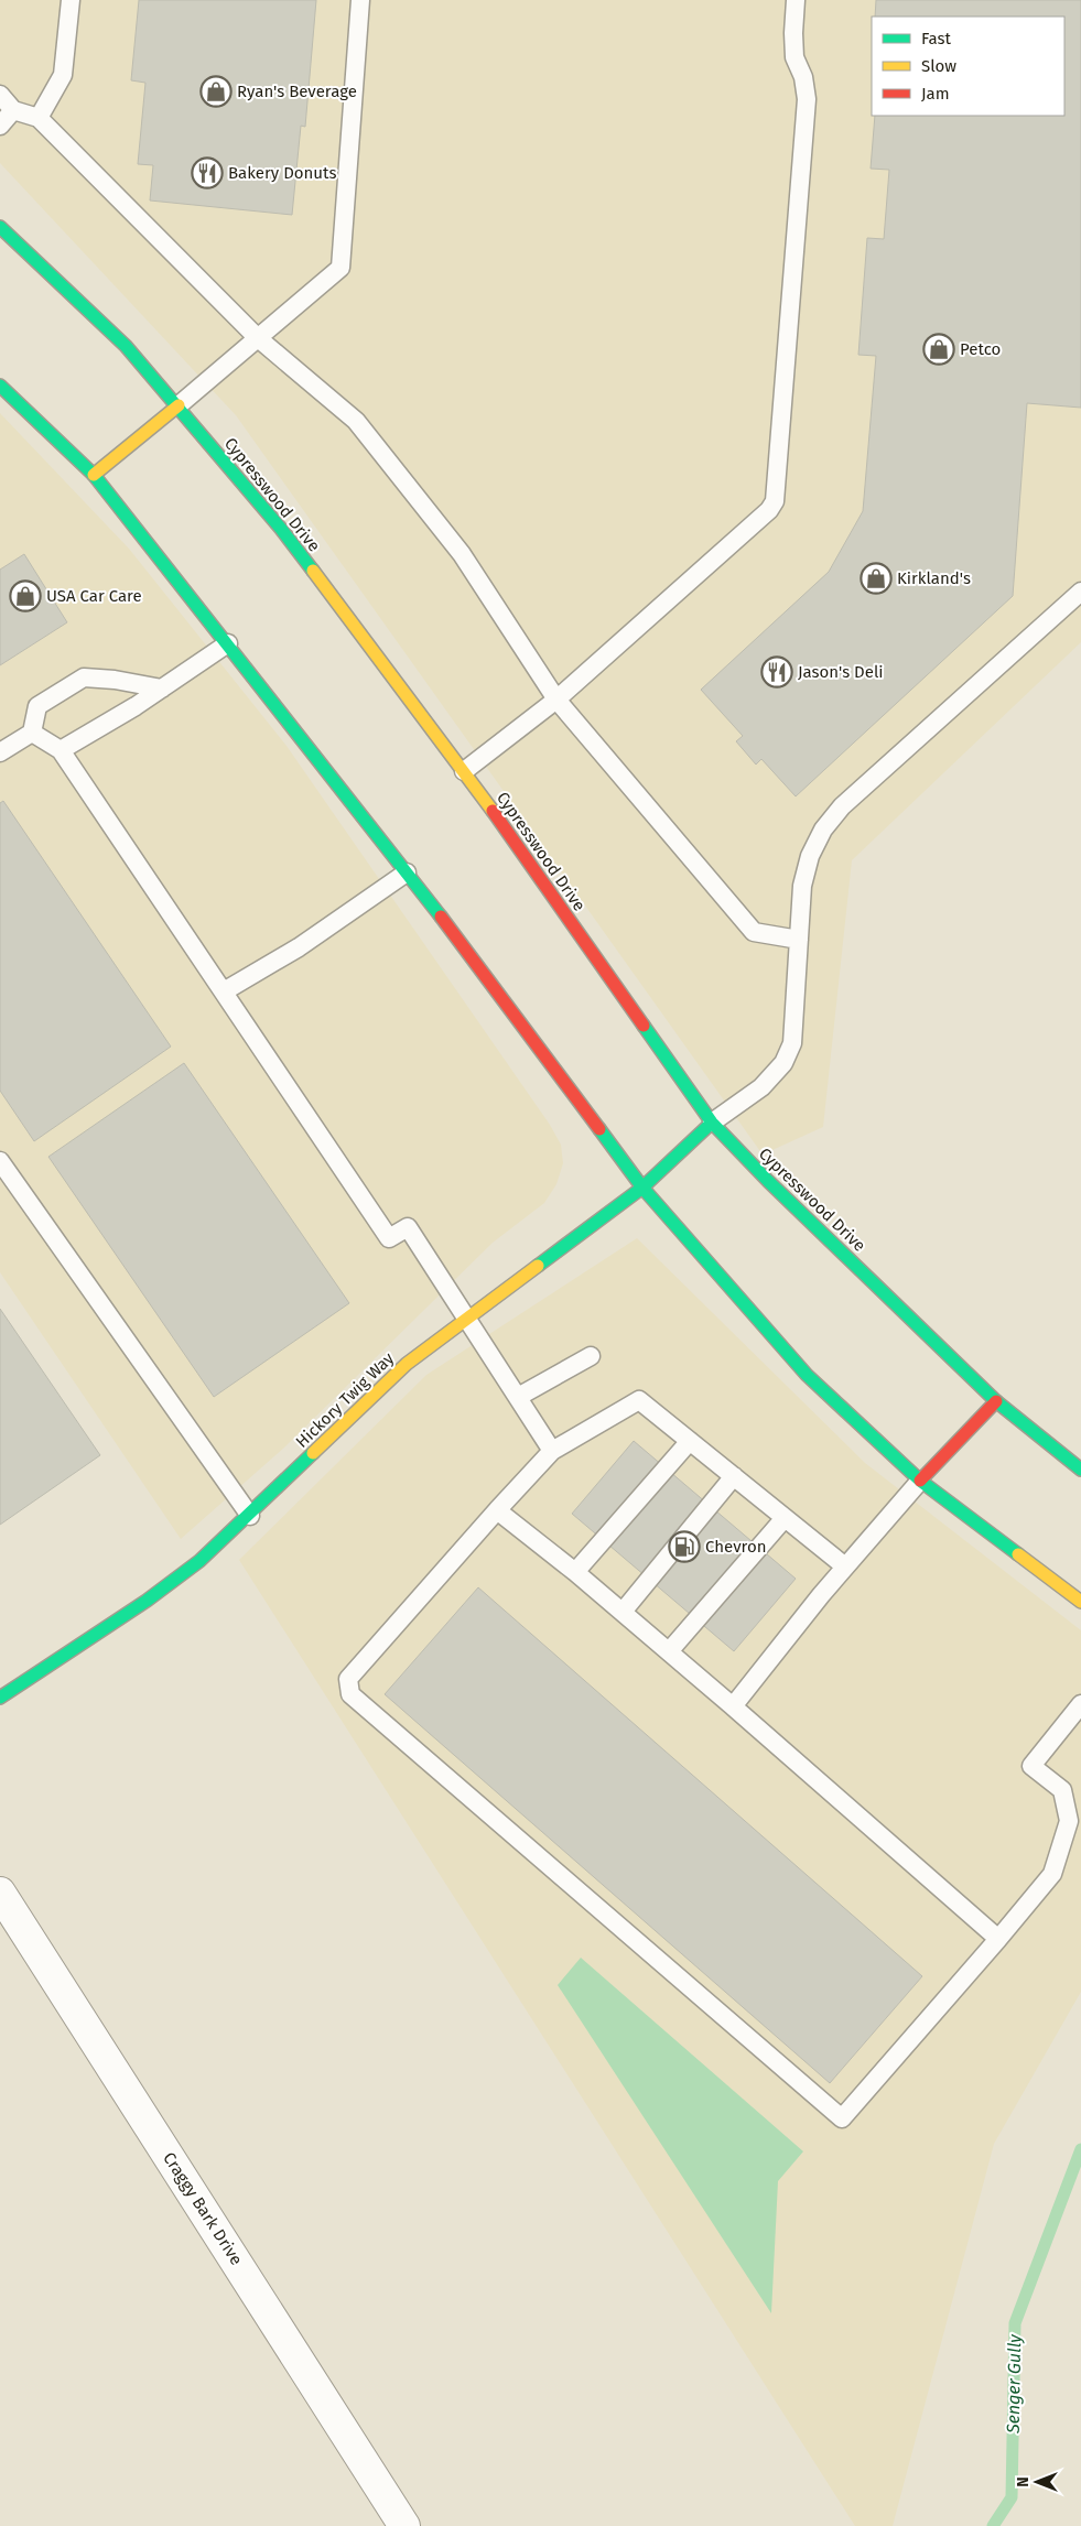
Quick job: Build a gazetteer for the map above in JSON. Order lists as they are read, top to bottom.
{
  "streets": {
    "main road": ["Cypresswood Drive", "Hickory Twig Way"],
    "street": ["Craggy Bark Drive"]
  },
  "crossings": [
    ["Cypresswood Drive", "Hickory Twig Way"]
  ],
  "water": ["Senger Gully"],
  "places": {
    "shop": [
      "Ryan's Beverage",
      "Petco",
      "Kirkland's",
      "USA Car Care"
    ],
    "restaurant": ["Bakery Donuts", "Jason's Deli"],
    "fuel station": ["Chevron"]
  },
  "legend": ["Fast", "Slow", "Jam"],
  "north": "left"
}
